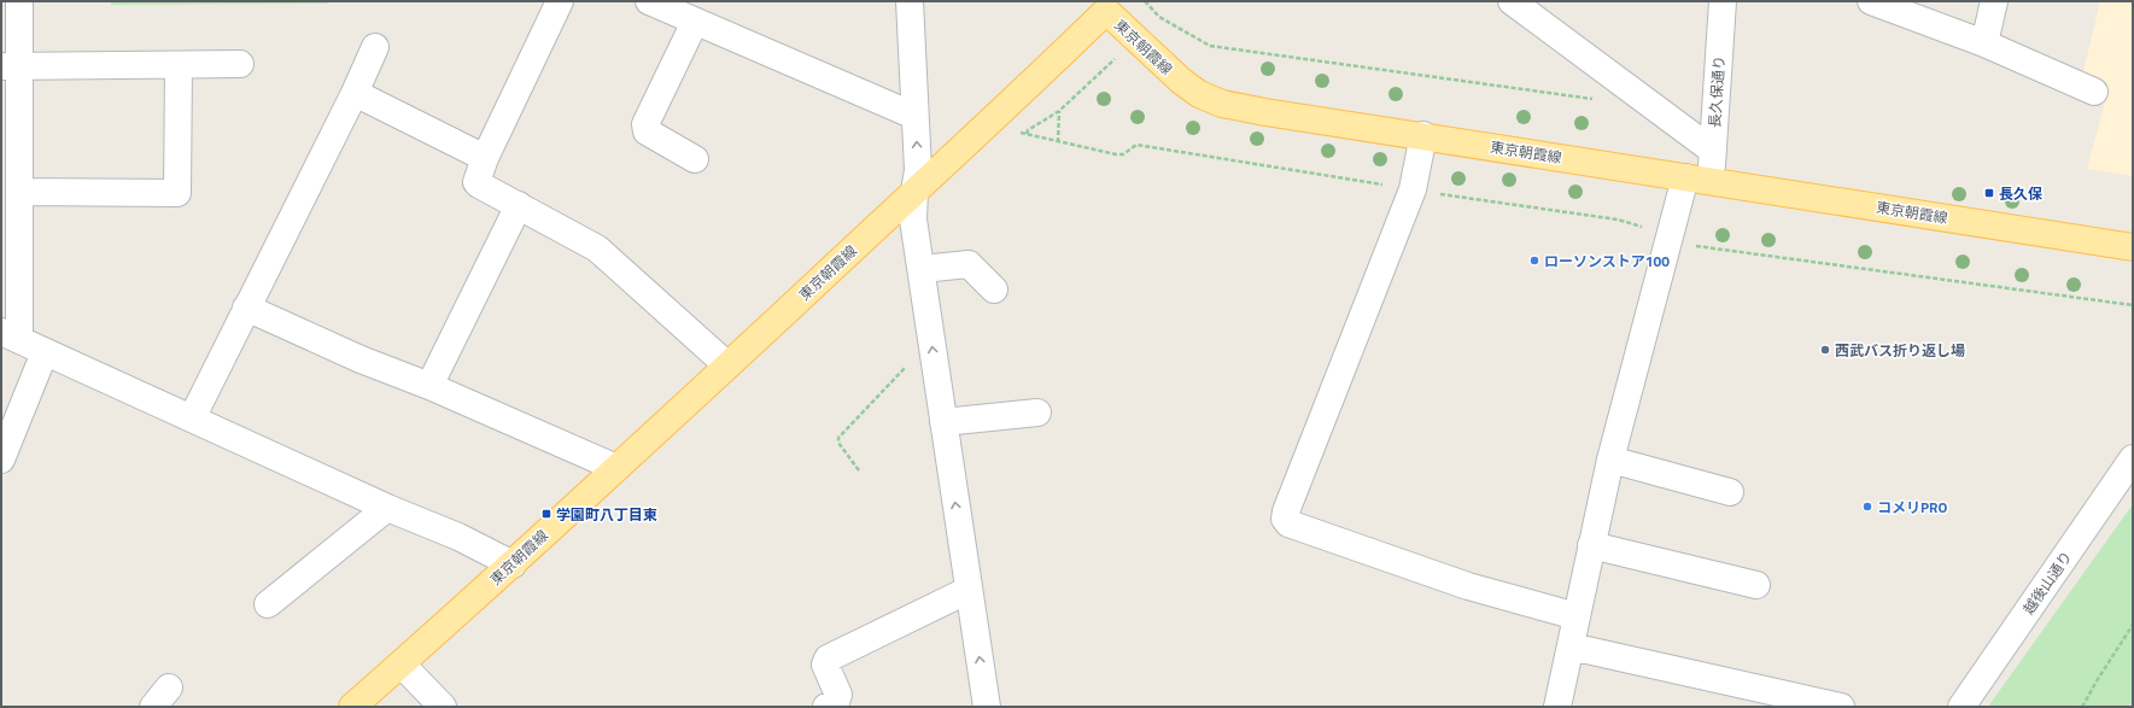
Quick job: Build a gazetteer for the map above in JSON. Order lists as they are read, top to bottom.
{
  "streets": {
    "main road": ["東京朝霞線"],
    "street": ["長久保通り", "越後山通り"]
  },
  "crossings": [
    ["東京朝霞線", "長久保通り"]
  ],
  "places": {
    "transit": ["長久保", "学園町八丁目東"],
    "other": ["ローソンストア100", "西武バス折り返し場", "コメリPRO"]
  }
}
